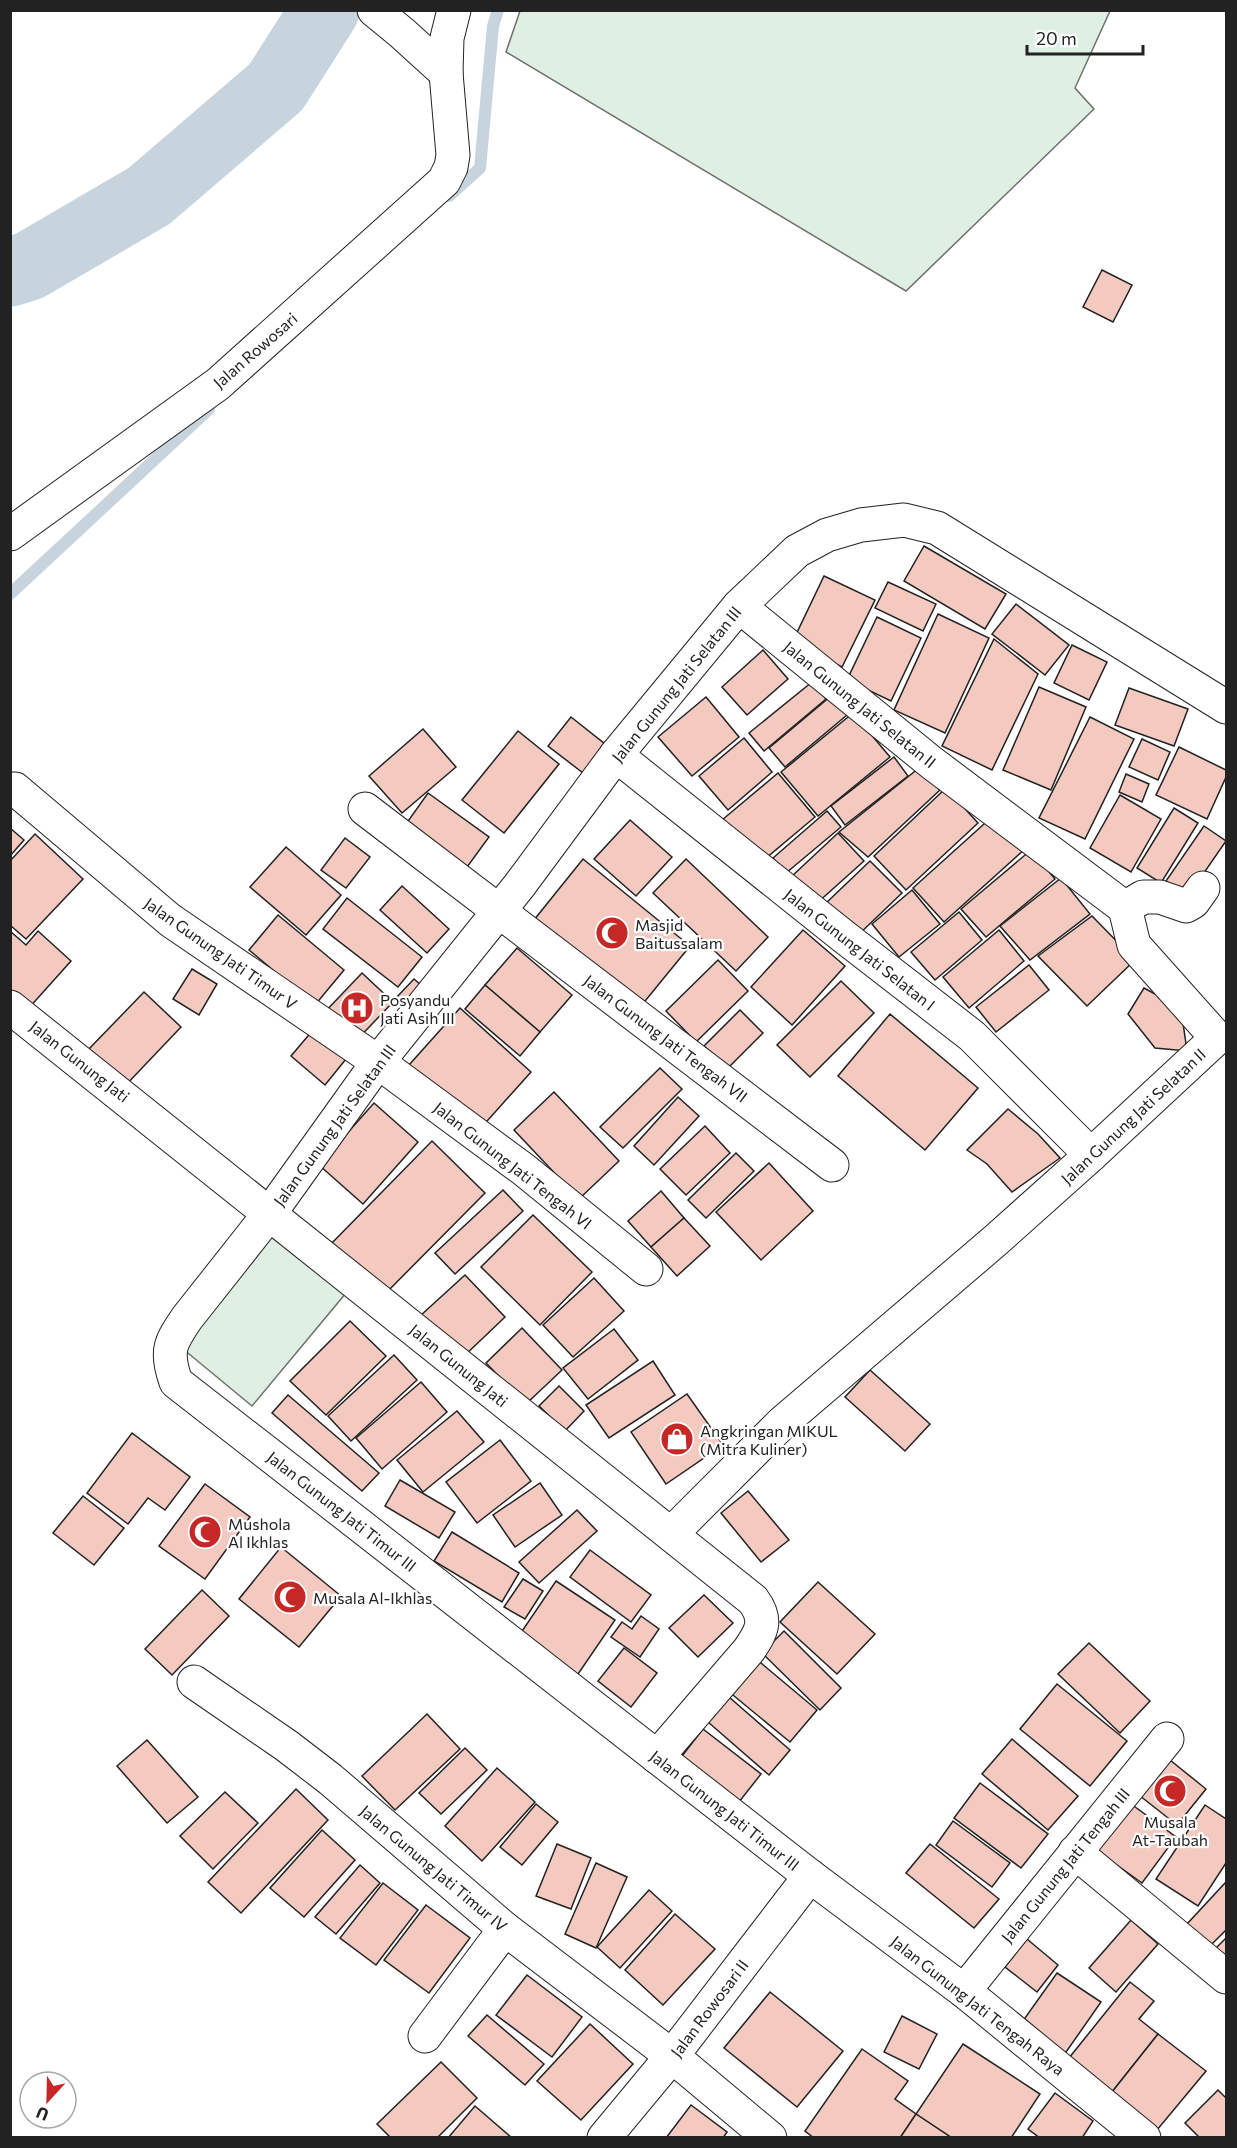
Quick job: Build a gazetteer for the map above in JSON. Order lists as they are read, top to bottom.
{
  "streets": {
    "street": [
      "Jalan Rowosari",
      "Jalan Gunung Jati Selatan III",
      "Jalan Gunung Jati Selatan II",
      "Jalan Gunung Jati Selatan I",
      "Jalan Gunung Jati Timur V",
      "Jalan Gunung Jati Tengah VII",
      "Jalan Gunung Jati",
      "Jalan Gunung Jati Tengah VI",
      "Jalan Gunung Jati Timur III",
      "Jalan Gunung Jati Tengah III",
      "Jalan Gunung Jati Timur IV",
      "Jalan Gunung Jati Tengah Raya",
      "Jalan Rowosari II"
    ]
  },
  "crossings": [
    ["Jalan Gunung Jati Selatan III", "Jalan Gunung Jati Selatan II"],
    ["Jalan Gunung Jati Selatan III", "Jalan Gunung Jati Selatan I"],
    ["Jalan Gunung Jati Selatan III", "Jalan Gunung Jati Timur V"],
    ["Jalan Gunung Jati Selatan III", "Jalan Gunung Jati Tengah VII"],
    ["Jalan Gunung Jati Selatan III", "Jalan Gunung Jati"],
    ["Jalan Gunung Jati Selatan III", "Jalan Gunung Jati Tengah VI"],
    ["Jalan Gunung Jati Selatan III", "Jalan Gunung Jati Timur III"],
    ["Jalan Gunung Jati Selatan II", "Jalan Gunung Jati Selatan I"],
    ["Jalan Gunung Jati Selatan II", "Jalan Gunung Jati"],
    ["Jalan Gunung Jati Timur V", "Jalan Gunung Jati Tengah VI"],
    ["Jalan Gunung Jati", "Jalan Gunung Jati Timur III"],
    ["Jalan Gunung Jati Timur III", "Jalan Gunung Jati Tengah Raya"],
    ["Jalan Gunung Jati Timur III", "Jalan Rowosari II"],
    ["Jalan Gunung Jati Tengah III", "Jalan Gunung Jati Tengah Raya"],
    ["Jalan Gunung Jati Timur IV", "Jalan Rowosari II"],
    ["Jalan Gunung Jati Tengah Raya", "Jalan Rowosari II"]
  ],
  "places": {
    "mosque": [
      "Masjid Baitussalam",
      "Mushola Al Ikhlas",
      "Musala Al-Ikhlas",
      "Musala At-Taubah"
    ],
    "hospital": ["Posyandu Jati Asih III"],
    "shop": ["Angkringan MIKUL (Mitra Kuliner)"]
  },
  "scale_bar": "20 m",
  "north": "bottom"
}
